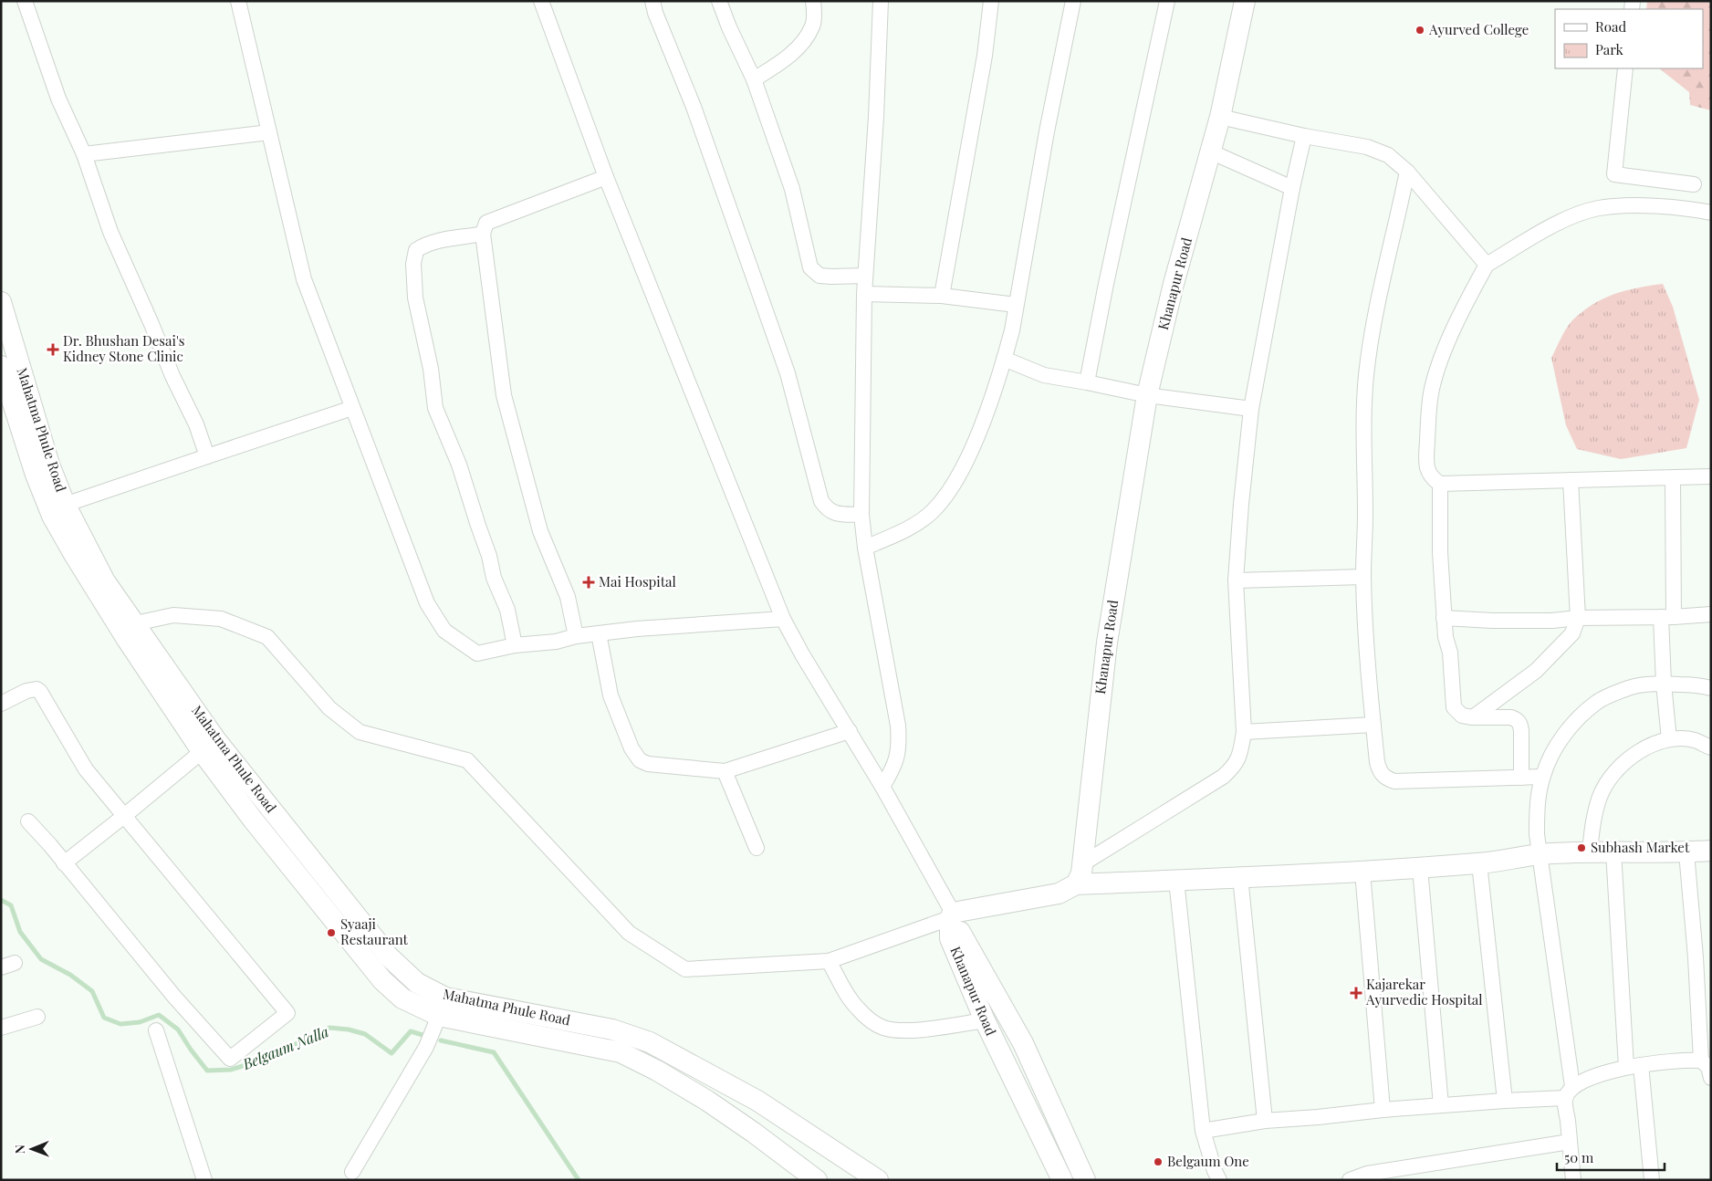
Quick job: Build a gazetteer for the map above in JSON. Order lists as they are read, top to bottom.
{
  "streets": {
    "main road": ["Khanapur Road", "Mahatma Phule Road"]
  },
  "water": ["Belgaum Nalla"],
  "places": {
    "other": [
      "Ayurved College",
      "Subhash Market",
      "Syaaji Restaurant",
      "Belgaum One"
    ],
    "health": ["Dr. Bhushan Desai's Kidney Stone Clinic", "Mai Hospital", "Kajarekar Ayurvedic Hospital"]
  },
  "legend": ["Road", "Park"],
  "scale_bar": "50 m",
  "north": "left"
}
